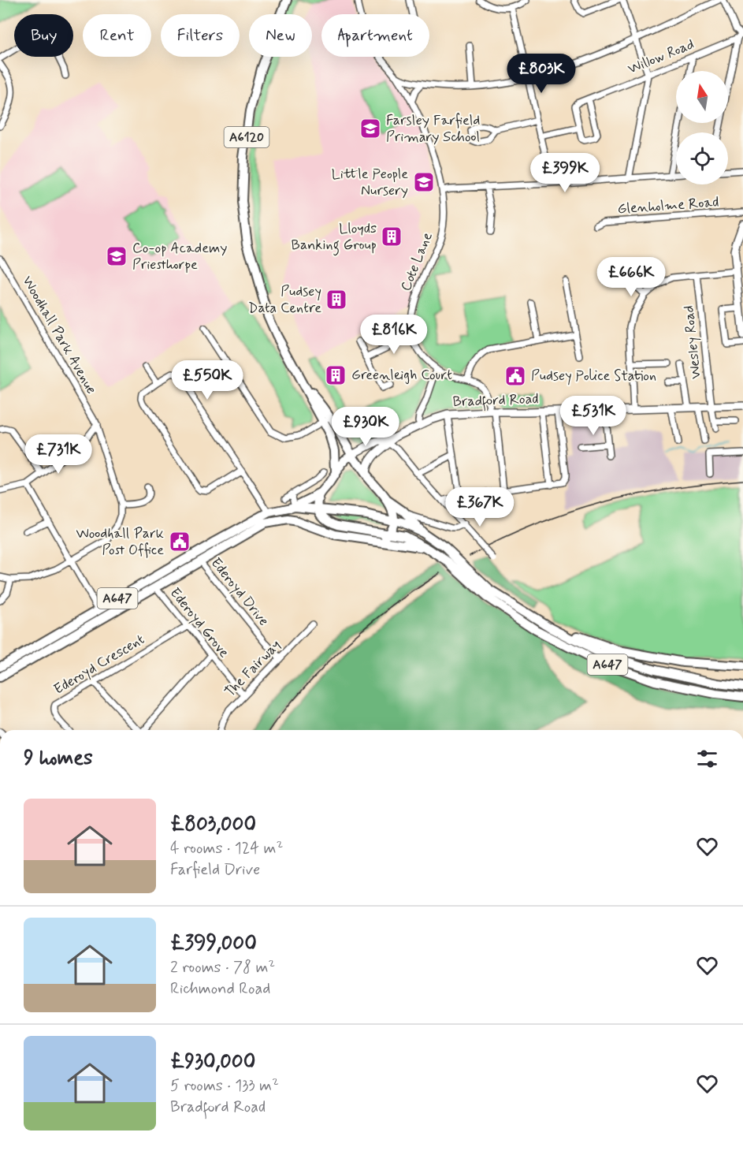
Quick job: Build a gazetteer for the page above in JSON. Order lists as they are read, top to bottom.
{
  "streets": {
    "highway": ["A6120", "A647"],
    "main road": ["Bradford Road"],
    "street": [
      "Willow Road",
      "Glenholme Road",
      "Cote Lane",
      "Woodhall Park Avenue",
      "Wesley Road",
      "Ederoyd Drive",
      "Ederoyd Grove",
      "Ederoyd Crescent",
      "The Fairway"
    ]
  },
  "crossings": [
    ["A6120", "Bradford Road"],
    ["Cote Lane", "Bradford Road"],
    ["Wesley Road", "Bradford Road"],
    ["Ederoyd Drive", "A647"],
    ["Ederoyd Drive", "The Fairway"],
    ["A647", "Ederoyd Grove"],
    ["Ederoyd Grove", "Ederoyd Crescent"],
    ["Ederoyd Grove", "The Fairway"]
  ],
  "places": {
    "school or university": ["Farsley Farfield Primary School", "Little People Nursery", "Co-op Academy Priesthorpe"],
    "building": ["Lloyds Banking Group", "Pudsey Data Centre", "Greenleigh Court"],
    "public building": ["Pudsey Police Station", "Woodhall Park Post Office"]
  },
  "north": "top",
  "page": {
    "chip": [
      "Buy",
      "Rent",
      "Filters",
      "New",
      "Apartment"
    ],
    "price": [
      "£803K",
      "£399K",
      "£666K",
      "£816K",
      "£550K",
      "£531K",
      "£930K",
      "£731K",
      "£367K"
    ],
    "heading": "9 homes",
    "list": [
      {
        "name": "£803,000",
        "note": "4 rooms · 124 m² · Farfield Drive"
      },
      {
        "name": "£399,000",
        "note": "2 rooms · 78 m² · Richmond Road"
      },
      {
        "name": "£930,000",
        "note": "5 rooms · 133 m² · Bradford Road"
      }
    ]
  }
}
